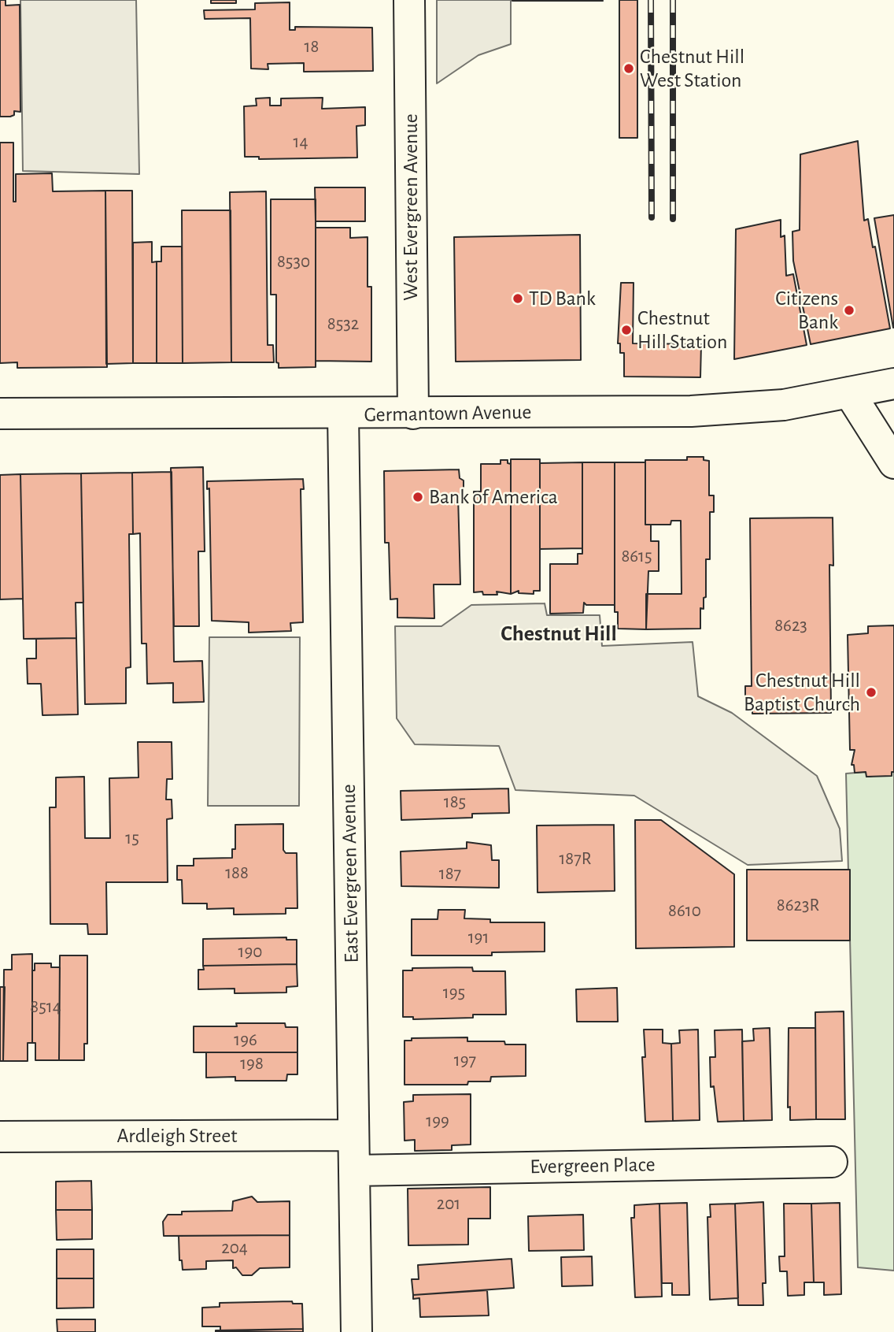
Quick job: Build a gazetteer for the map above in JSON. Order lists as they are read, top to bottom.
{
  "streets": {
    "street": [
      "West Evergreen Avenue",
      "Germantown Avenue",
      "East Evergreen Avenue",
      "Ardleigh Street",
      "Evergreen Place"
    ]
  },
  "crossings": [
    ["West Evergreen Avenue", "Germantown Avenue"],
    ["Germantown Avenue", "East Evergreen Avenue"],
    ["East Evergreen Avenue", "Ardleigh Street"],
    ["East Evergreen Avenue", "Evergreen Place"]
  ],
  "districts": ["Chestnut Hill"],
  "places": [
    "Chestnut Hill West Station",
    "TD Bank",
    "Citizens Bank",
    "Chestnut Hill Station",
    "Bank of America",
    "Chestnut Hill Baptist Church"
  ],
  "house_numbers": [
    "18",
    "14",
    "8530",
    "8532",
    "8615",
    "8623",
    "185",
    "15",
    "187R",
    "188",
    "187",
    "8623R",
    "8610",
    "191",
    "190",
    "195",
    "8514",
    "196",
    "197",
    "198",
    "199",
    "201",
    "204"
  ]
}
